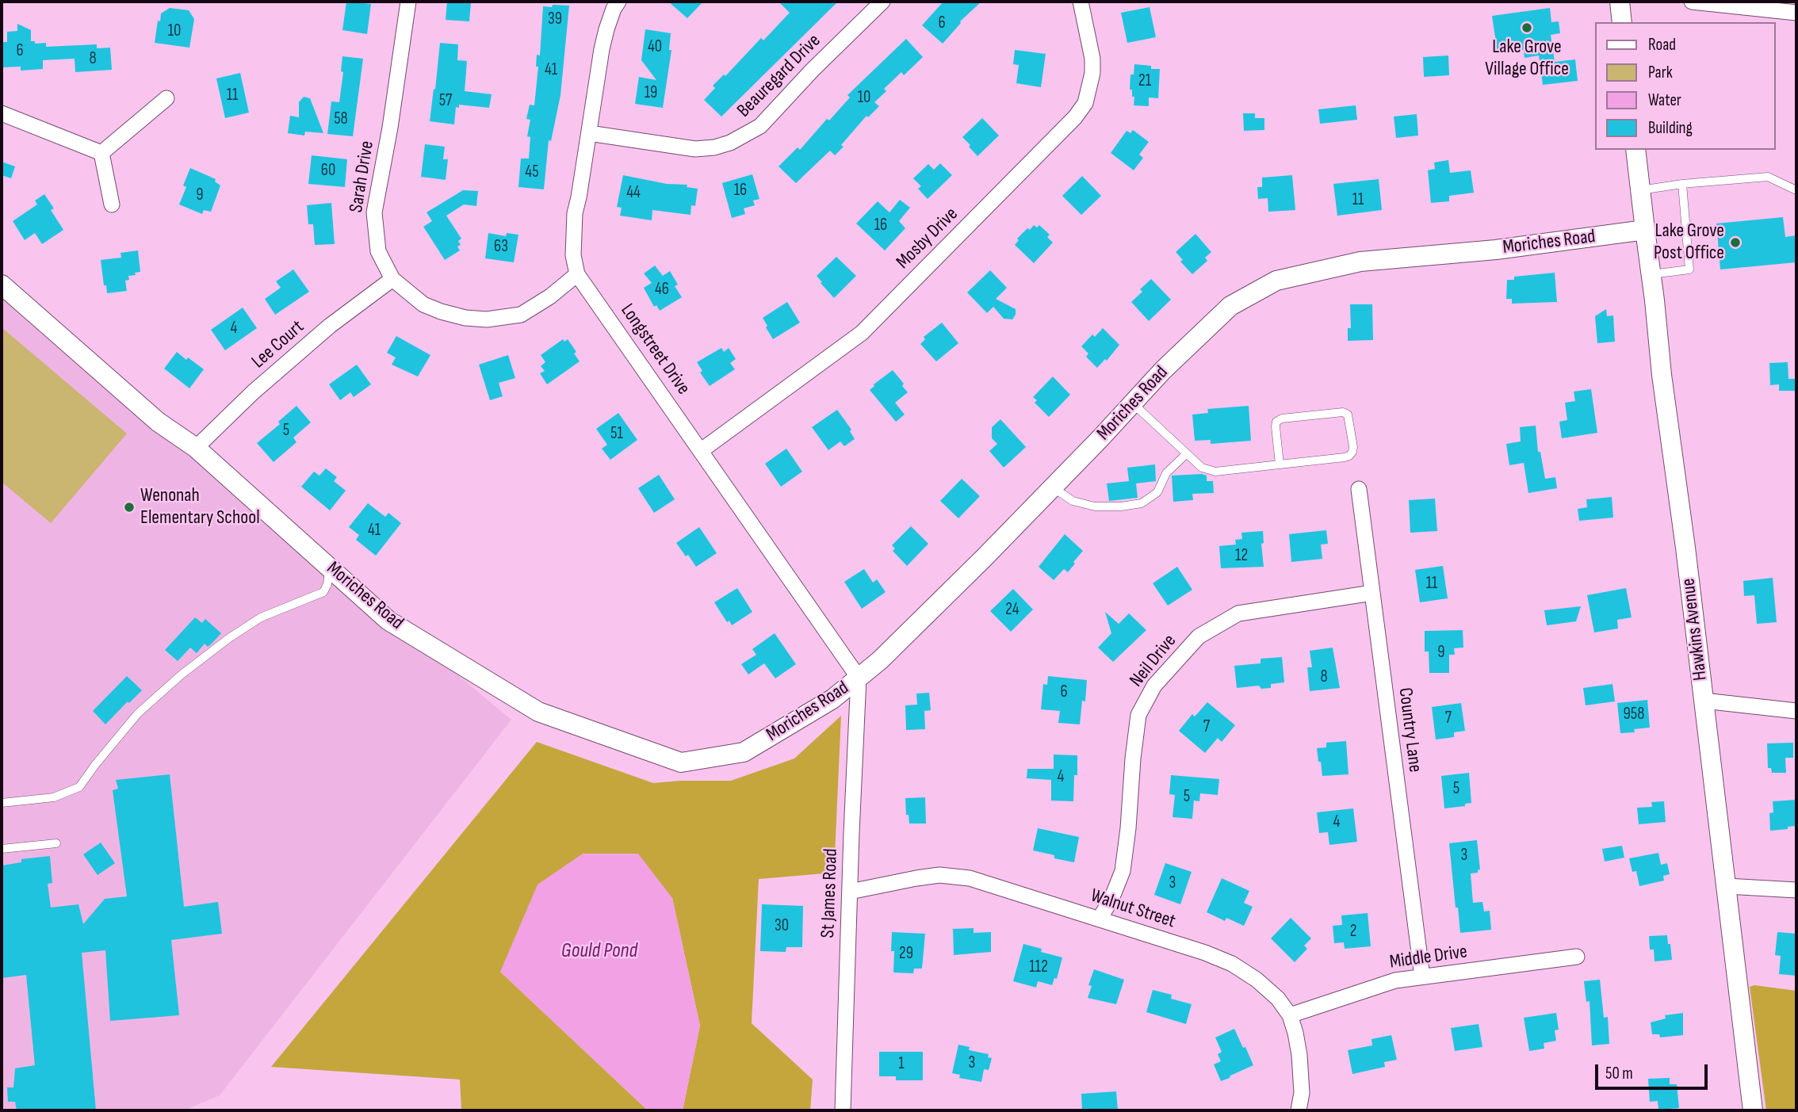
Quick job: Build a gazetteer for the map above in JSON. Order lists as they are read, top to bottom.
{
  "streets": {
    "street": [
      "Beauregard Drive",
      "Sarah Drive",
      "Mosby Drive",
      "Moriches Road",
      "Lee Court",
      "Longstreet Drive",
      "Hawkins Avenue",
      "Neil Drive",
      "Country Lane",
      "St James Road",
      "Walnut Street",
      "Middle Drive"
    ]
  },
  "crossings": [
    ["Beauregard Drive", "Longstreet Drive"],
    ["Sarah Drive", "Lee Court"],
    ["Sarah Drive", "Longstreet Drive"],
    ["Mosby Drive", "Longstreet Drive"],
    ["Moriches Road", "Lee Court"],
    ["Moriches Road", "Longstreet Drive"],
    ["Moriches Road", "Hawkins Avenue"],
    ["Moriches Road", "St James Road"],
    ["Longstreet Drive", "St James Road"],
    ["Neil Drive", "Country Lane"],
    ["Neil Drive", "Walnut Street"],
    ["Country Lane", "Middle Drive"],
    ["St James Road", "Walnut Street"],
    ["Walnut Street", "Middle Drive"]
  ],
  "water": ["Gould Pond"],
  "places": ["Lake Grove Village Office", "Lake Grove Post Office", "Wenonah Elementary School"],
  "house_numbers": [
    "39",
    "6",
    "10",
    "40",
    "6",
    "8",
    "41",
    "21",
    "19",
    "11",
    "10",
    "57",
    "58",
    "60",
    "45",
    "16",
    "44",
    "9",
    "11",
    "16",
    "63",
    "46",
    "4",
    "5",
    "51",
    "41",
    "12",
    "11",
    "24",
    "9",
    "8",
    "6",
    "958",
    "7",
    "7",
    "4",
    "5",
    "5",
    "4",
    "3",
    "3",
    "30",
    "2",
    "29",
    "112",
    "3",
    "1"
  ],
  "legend": [
    "Road",
    "Park",
    "Water",
    "Building"
  ],
  "scale_bar": "50 m"
}
